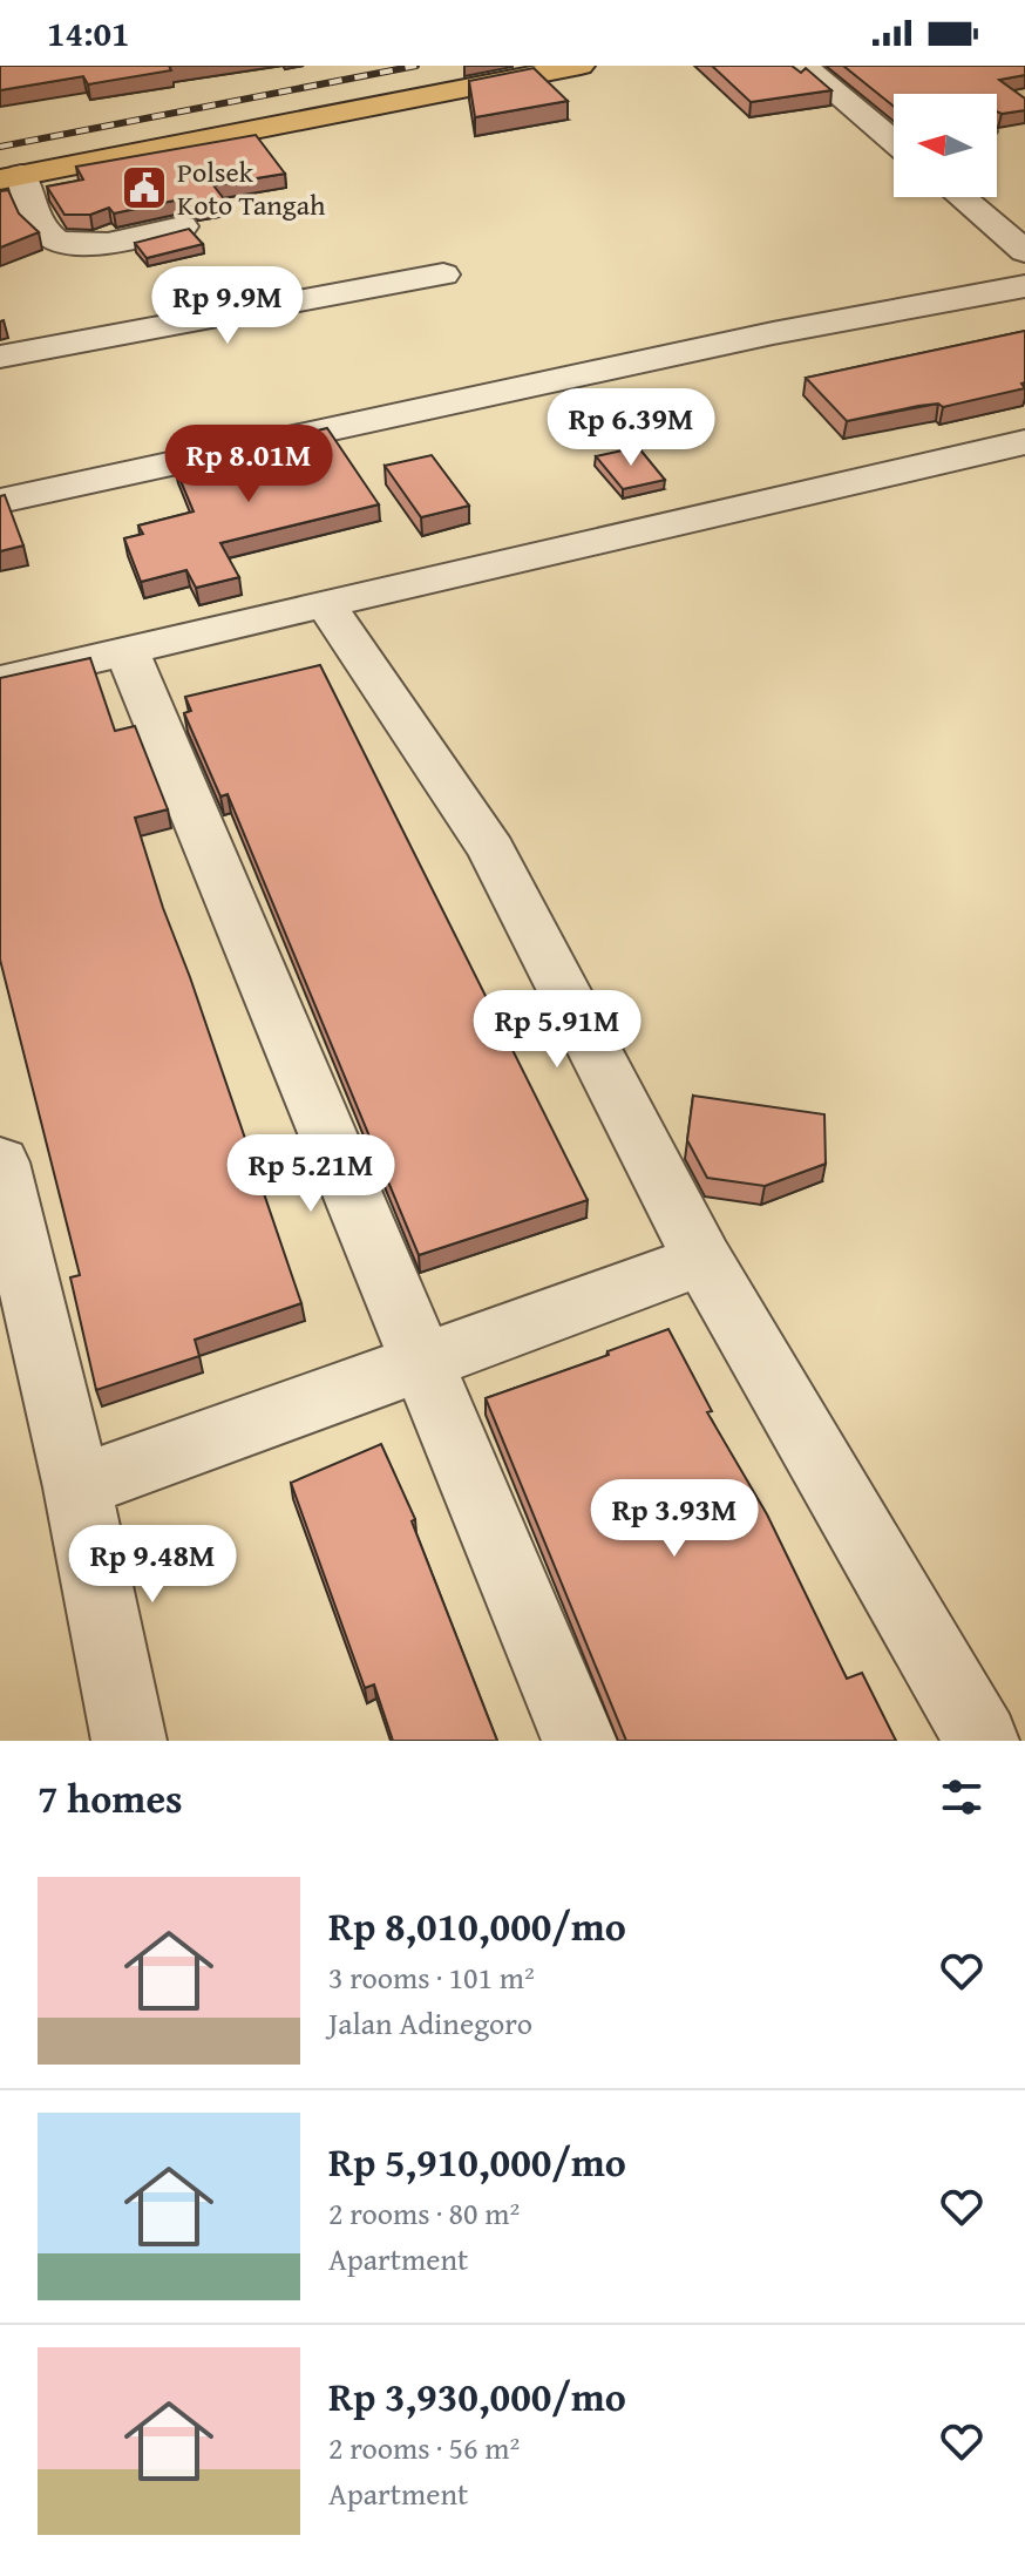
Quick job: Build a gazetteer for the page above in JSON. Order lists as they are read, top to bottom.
{
  "places": {
    "public building": ["Polsek Koto Tangah"]
  },
  "north": "left",
  "page": {
    "status": "14:01",
    "price": [
      "Rp 9.9M",
      "Rp 6.39M",
      "Rp 8.01M",
      "Rp 5.91M",
      "Rp 5.21M",
      "Rp 3.93M",
      "Rp 9.48M"
    ],
    "heading": "7 homes",
    "list": [
      {
        "name": "Rp 8,010,000/mo",
        "note": "3 rooms · 101 m² · Jalan Adinegoro"
      },
      {
        "name": "Rp 5,910,000/mo",
        "note": "2 rooms · 80 m² · Apartment"
      },
      {
        "name": "Rp 3,930,000/mo",
        "note": "2 rooms · 56 m² · Apartment"
      }
    ]
  }
}
